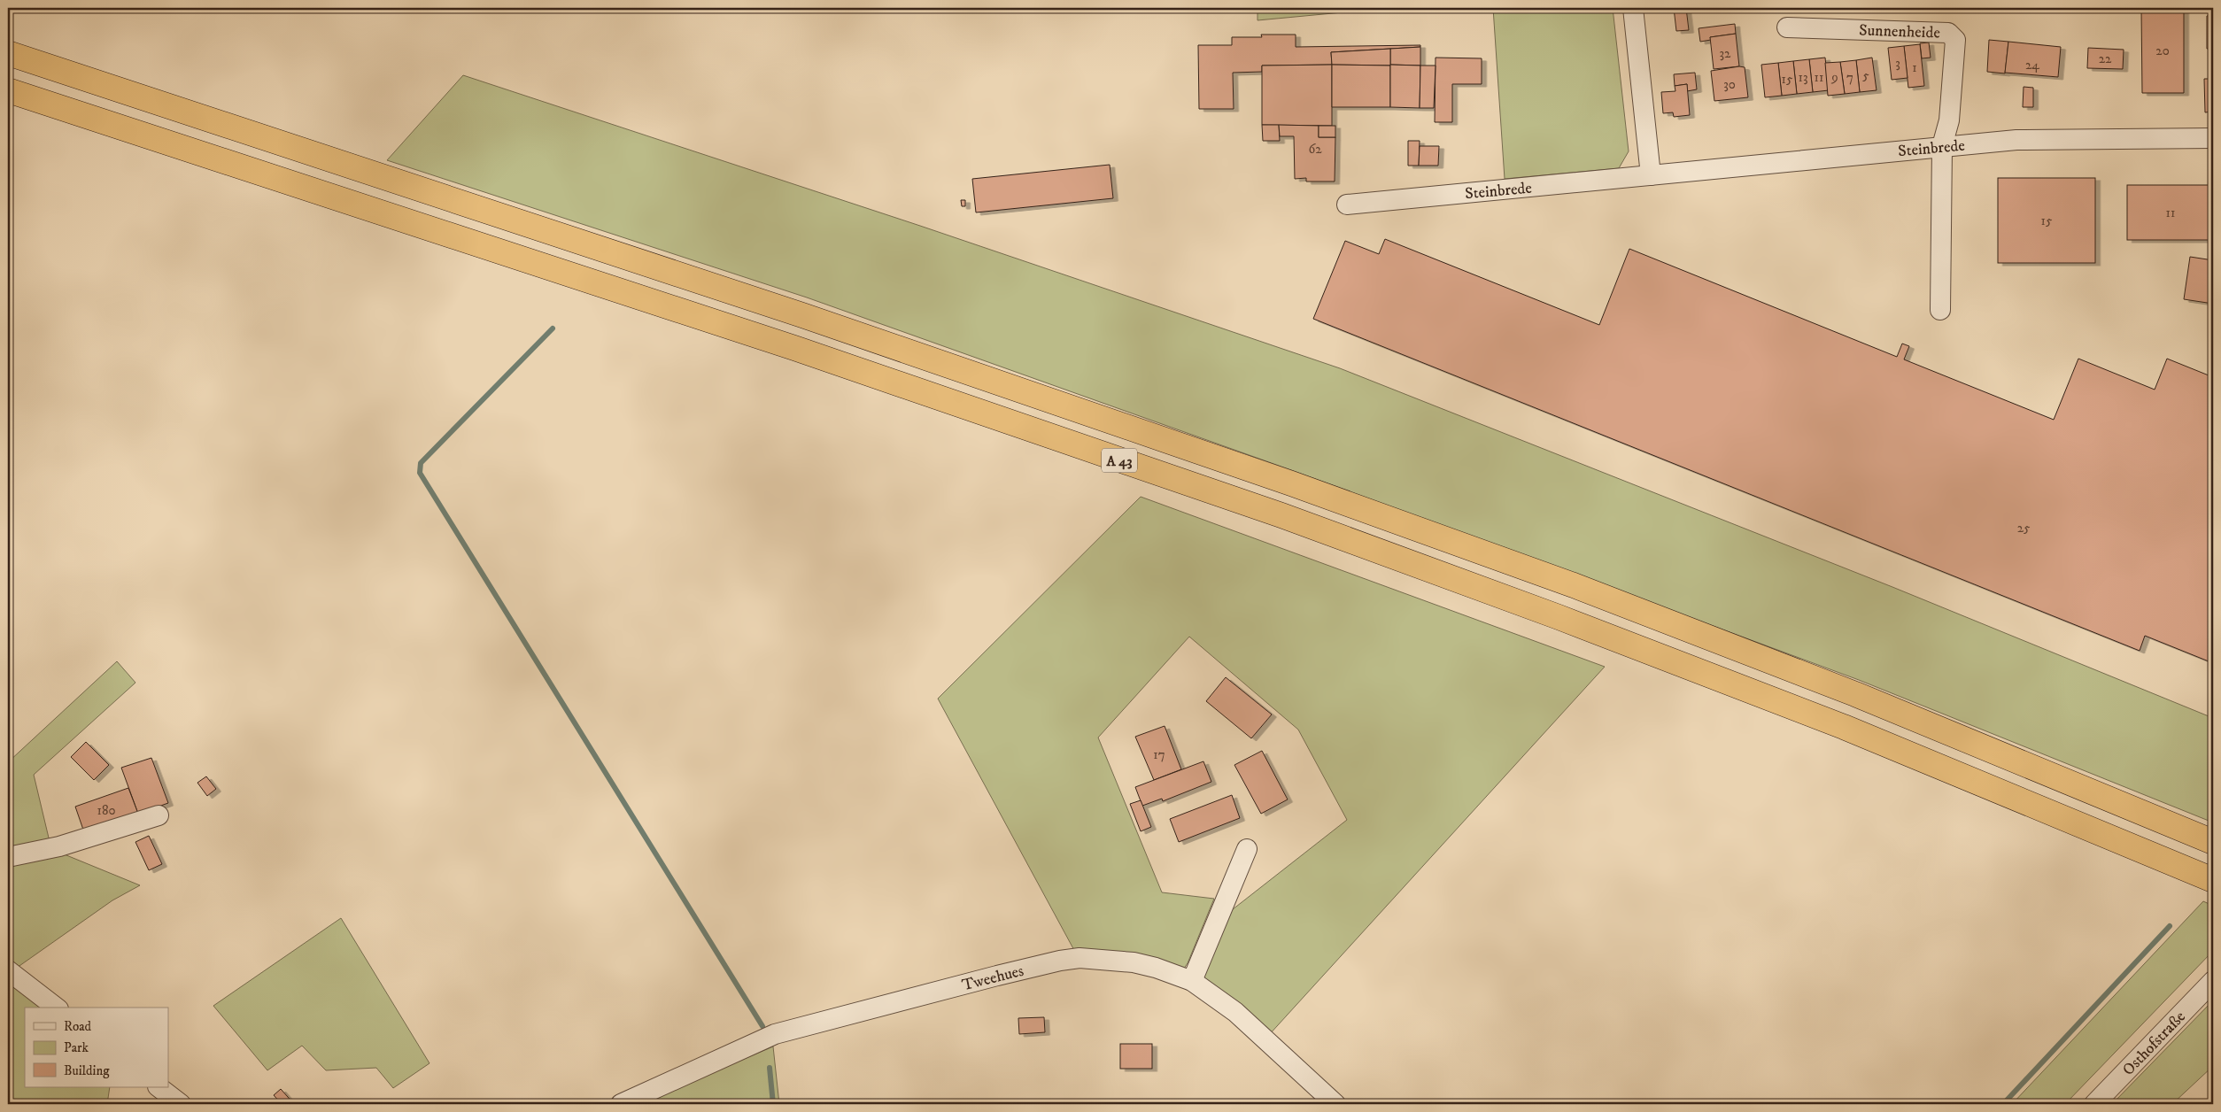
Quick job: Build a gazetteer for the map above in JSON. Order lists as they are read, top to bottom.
{
  "streets": {
    "highway": ["A 43"],
    "street": [
      "Sunnenheide",
      "Steinbrede",
      "Tweehues",
      "Osthofstraße"
    ]
  },
  "crossings": [
    ["Sunnenheide", "Steinbrede"]
  ],
  "house_numbers": [
    "20",
    "32",
    "22",
    "3",
    "24",
    "1",
    "5",
    "13",
    "11",
    "9",
    "7",
    "15",
    "30",
    "62",
    "11",
    "15",
    "25",
    "17",
    "180"
  ],
  "legend": ["Road", "Park", "Building"]
}
